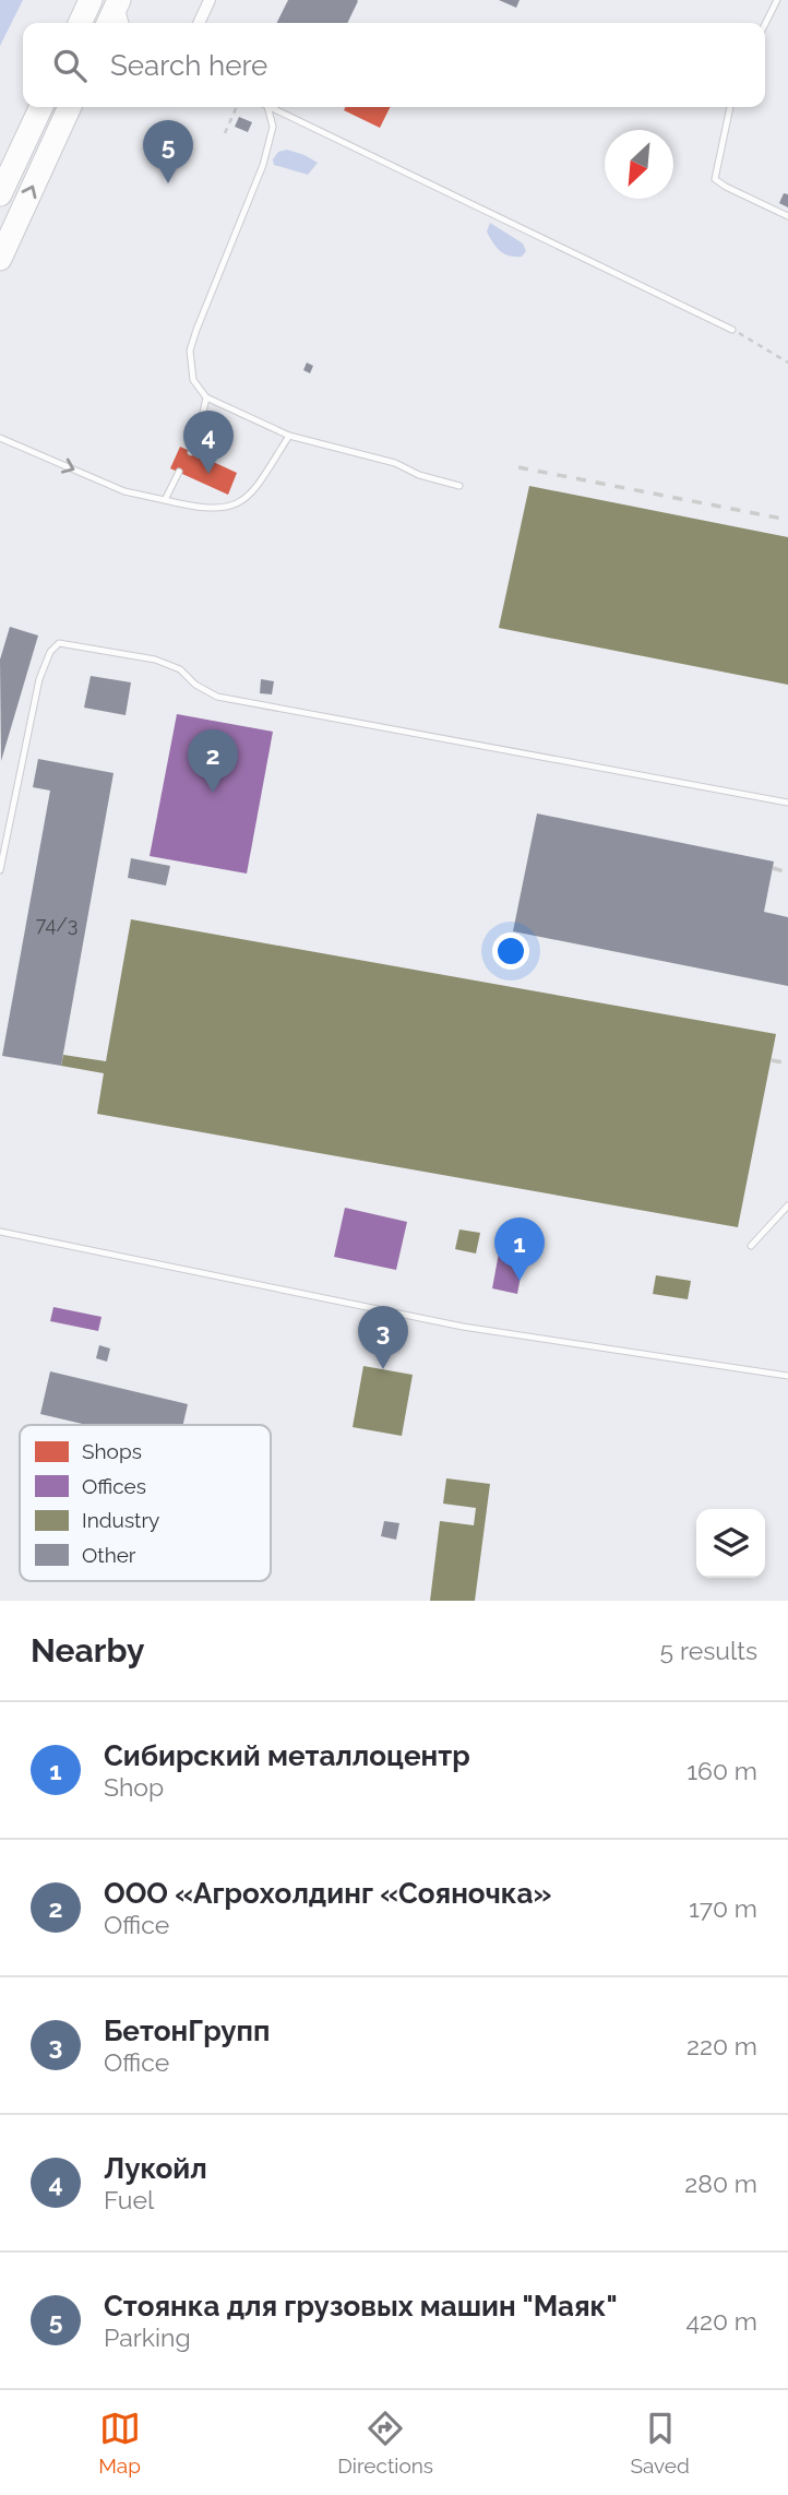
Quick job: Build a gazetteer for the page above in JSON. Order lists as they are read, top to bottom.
{
  "house_numbers": ["74/3"],
  "legend": [
    "Shops",
    "Offices",
    "Industry",
    "Other"
  ],
  "north": "bottom left",
  "page": {
    "search": "Search here",
    "pins": [
      "5",
      "4",
      "2",
      "1",
      "3"
    ],
    "heading": ["Nearby", "5 results"],
    "list": [
      {
        "mark": "1",
        "name": "Сибирский металлоцентр",
        "note": "Shop",
        "value": "160 m"
      },
      {
        "mark": "2",
        "name": "ООО «Агрохолдинг «Сояночка»",
        "note": "Office",
        "value": "170 m"
      },
      {
        "mark": "3",
        "name": "БетонГрупп",
        "note": "Office",
        "value": "220 m"
      },
      {
        "mark": "4",
        "name": "Лукойл",
        "note": "Fuel",
        "value": "280 m"
      },
      {
        "mark": "5",
        "name": "Стоянка для грузовых машин \"Маяк\"",
        "note": "Parking",
        "value": "420 m"
      }
    ],
    "nav": ["Map", "Directions", "Saved"]
  }
}
